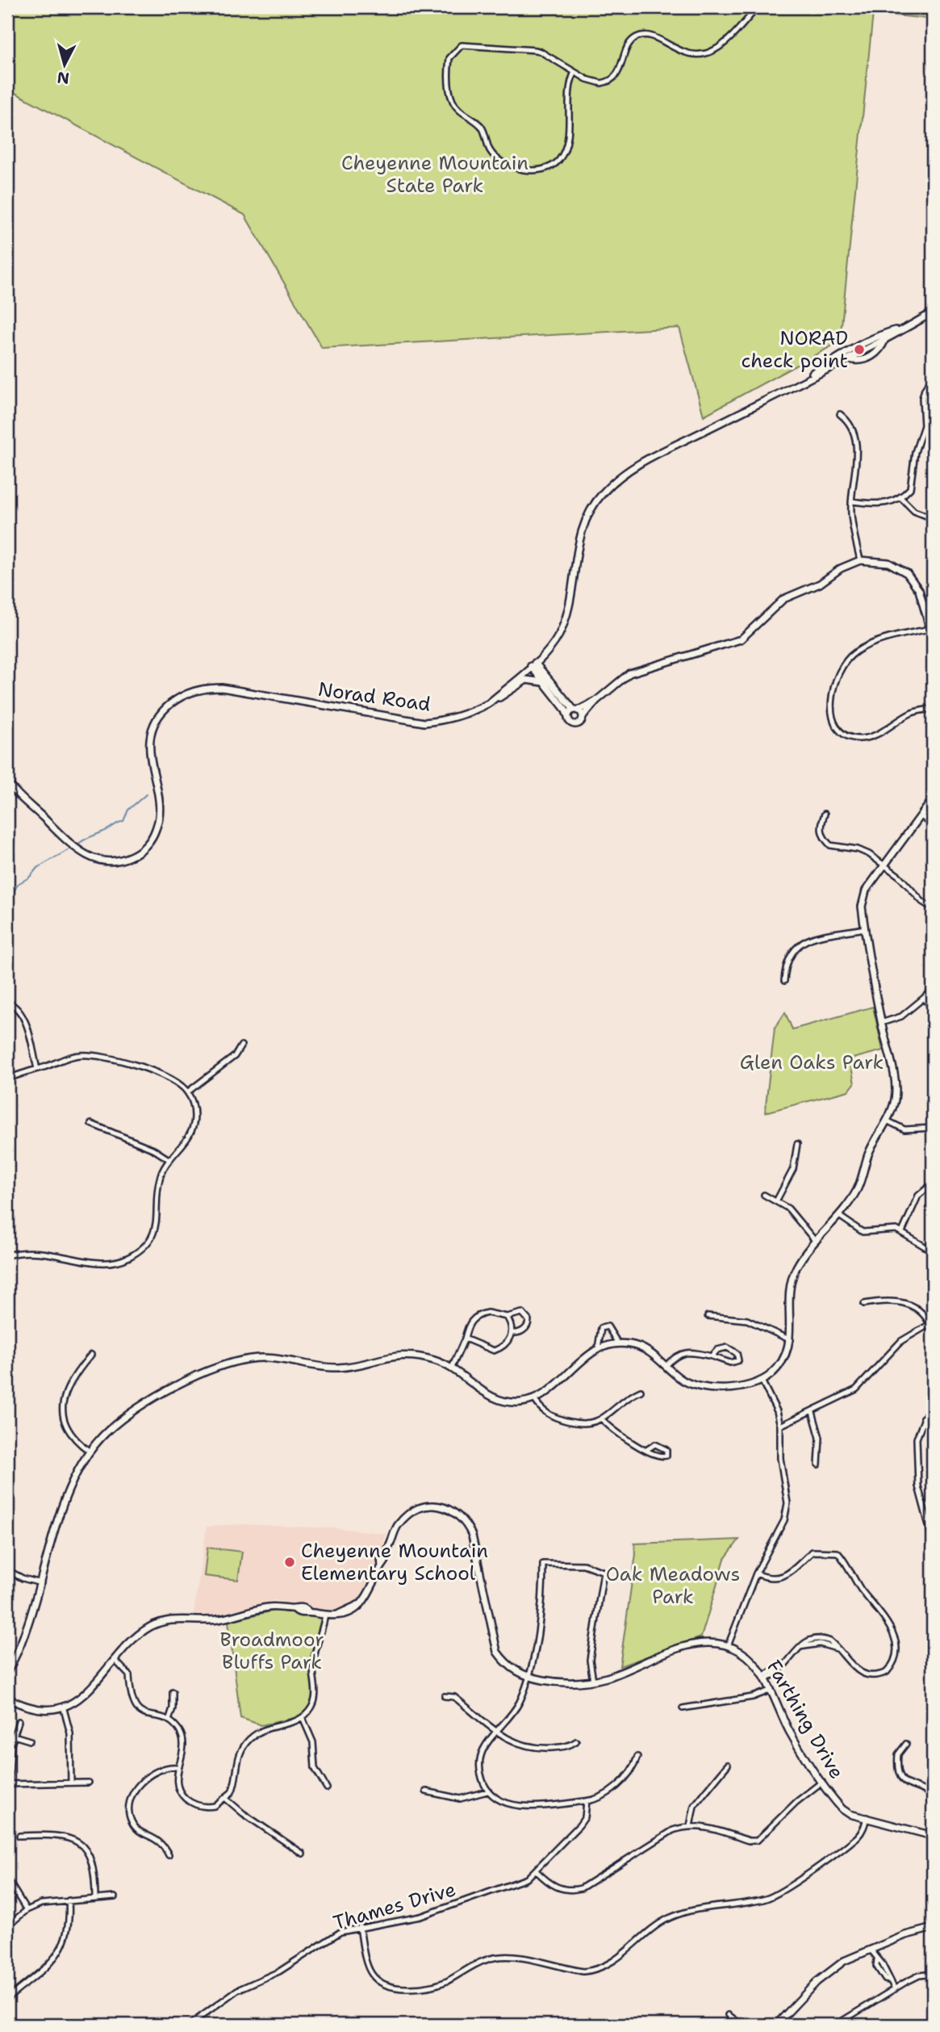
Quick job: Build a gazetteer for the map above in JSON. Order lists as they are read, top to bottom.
{
  "streets": {
    "street": ["Norad Road", "Farthing Drive", "Thames Drive"]
  },
  "parks": [
    "Cheyenne Mountain State Park",
    "Glen Oaks Park",
    "Oak Meadows Park",
    "Broadmoor Bluffs Park"
  ],
  "places": ["NORAD check point", "Cheyenne Mountain Elementary School"],
  "north": "bottom"
}
